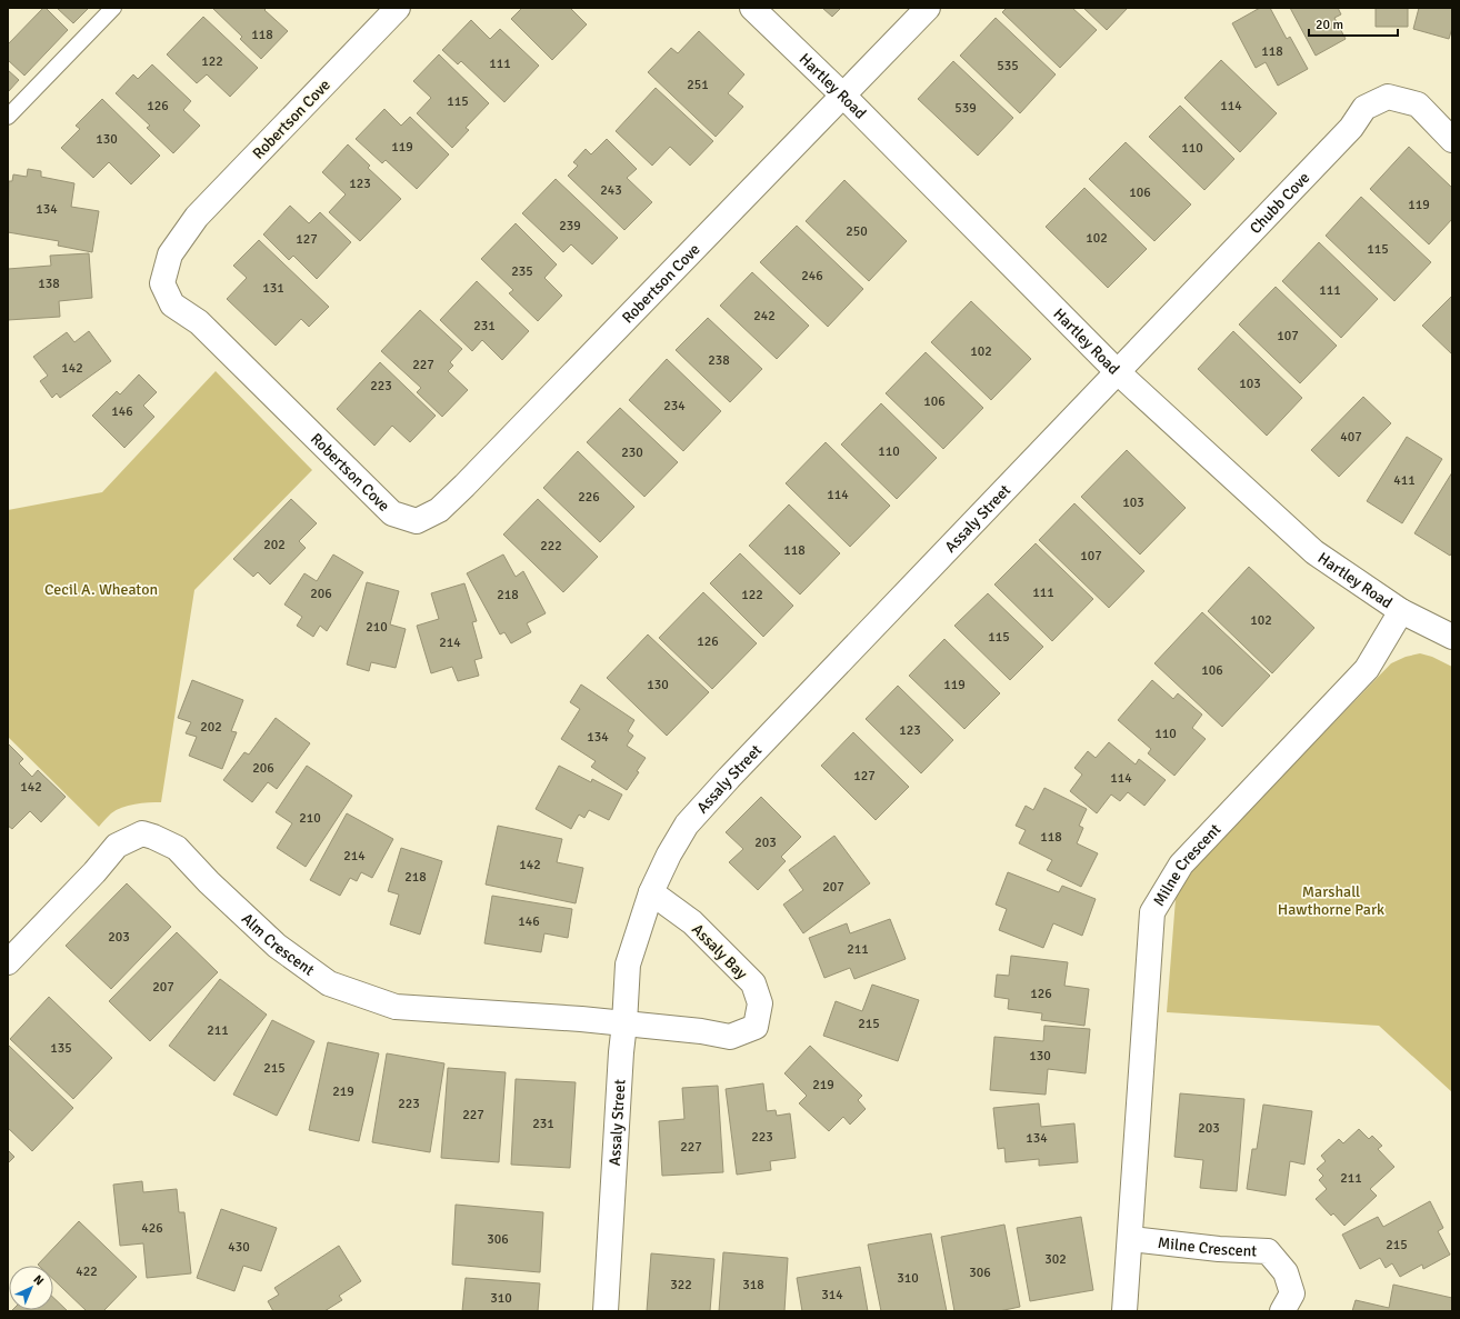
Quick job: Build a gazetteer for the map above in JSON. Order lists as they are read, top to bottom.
{
  "streets": {
    "street": [
      "Hartley Road",
      "Robertson Cove",
      "Chubb Cove",
      "Assaly Street",
      "Milne Crescent",
      "Alm Crescent",
      "Assaly Bay"
    ]
  },
  "crossings": [
    ["Hartley Road", "Robertson Cove"],
    ["Hartley Road", "Chubb Cove"],
    ["Hartley Road", "Assaly Street"],
    ["Hartley Road", "Milne Crescent"],
    ["Chubb Cove", "Assaly Street"],
    ["Assaly Street", "Alm Crescent"],
    ["Assaly Street", "Assaly Bay"],
    ["Alm Crescent", "Assaly Bay"]
  ],
  "parks": ["Cecil A. Wheaton", "Marshall Hawthorne Park"],
  "house_numbers": [
    "118",
    "118",
    "122",
    "111",
    "535",
    "251",
    "115",
    "126",
    "114",
    "539",
    "130",
    "119",
    "110",
    "123",
    "243",
    "106",
    "119",
    "134",
    "239",
    "250",
    "102",
    "127",
    "115",
    "235",
    "246",
    "138",
    "131",
    "111",
    "242",
    "231",
    "107",
    "102",
    "238",
    "227",
    "142",
    "103",
    "223",
    "106",
    "234",
    "146",
    "407",
    "110",
    "230",
    "411",
    "114",
    "226",
    "103",
    "202",
    "222",
    "118",
    "107",
    "111",
    "206",
    "218",
    "122",
    "102",
    "210",
    "115",
    "126",
    "214",
    "106",
    "130",
    "119",
    "202",
    "123",
    "110",
    "134",
    "206",
    "127",
    "114",
    "142",
    "210",
    "118",
    "203",
    "214",
    "142",
    "218",
    "207",
    "146",
    "203",
    "211",
    "207",
    "126",
    "215",
    "211",
    "135",
    "130",
    "215",
    "219",
    "219",
    "223",
    "227",
    "231",
    "203",
    "223",
    "134",
    "227",
    "211",
    "426",
    "306",
    "215",
    "430",
    "302",
    "422",
    "306",
    "310",
    "322",
    "318",
    "314",
    "310"
  ],
  "scale_bar": "20 m",
  "north": "top right"
}
